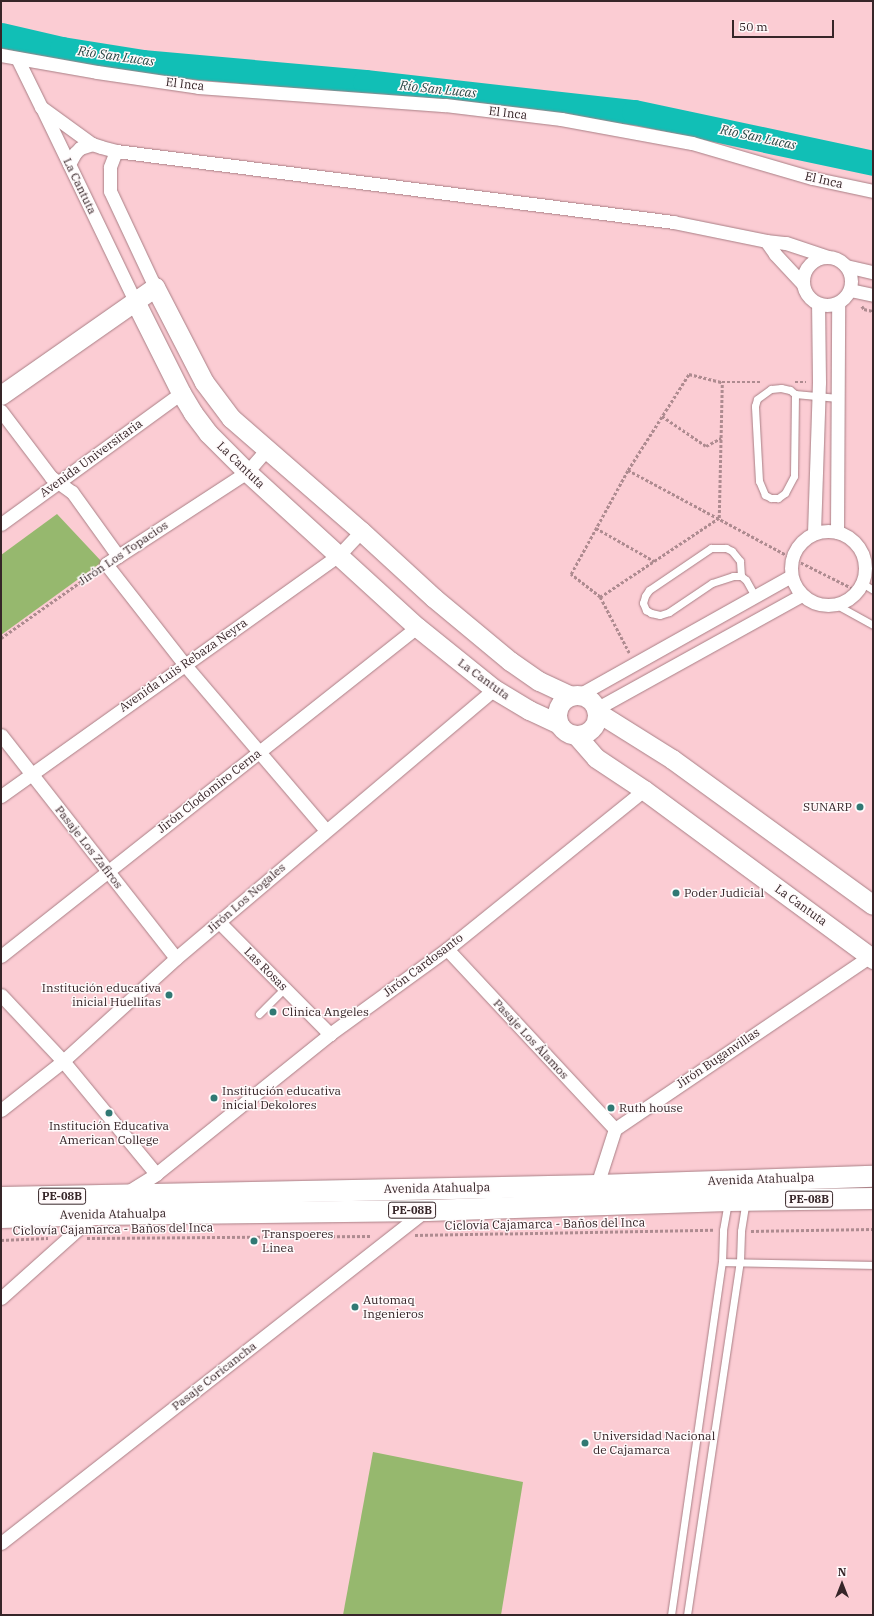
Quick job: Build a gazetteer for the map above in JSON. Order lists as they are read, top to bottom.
{
  "streets": {
    "main road": ["Avenida Atahualpa", "PE-08B"],
    "street": [
      "El Inca",
      "La Cantuta",
      "Avenida Universitaria",
      "Jirón Los Topacios",
      "Avenida Luis Rebaza Neyra",
      "Jirón Clodomiro Cerna",
      "Pasaje Los Zafiros",
      "Jirón Los Nogales",
      "Jirón Cardosanto",
      "Las Rosas",
      "Pasaje Los Álamos",
      "Jirón Buganvillas",
      "Pasaje Coricancha"
    ],
    "path": ["Ciclovía Cajamarca - Baños del Inca"]
  },
  "crossings": [
    ["El Inca", "La Cantuta"],
    ["La Cantuta", "Avenida Universitaria"],
    ["La Cantuta", "Jirón Los Topacios"],
    ["La Cantuta", "Avenida Luis Rebaza Neyra"],
    ["La Cantuta", "Jirón Clodomiro Cerna"],
    ["La Cantuta", "Jirón Los Nogales"],
    ["La Cantuta", "Jirón Cardosanto"],
    ["La Cantuta", "Jirón Buganvillas"],
    ["Avenida Luis Rebaza Neyra", "Pasaje Los Zafiros"],
    ["Jirón Clodomiro Cerna", "Pasaje Los Zafiros"],
    ["Pasaje Los Zafiros", "Jirón Los Nogales"],
    ["Jirón Los Nogales", "Las Rosas"],
    ["Jirón Cardosanto", "Las Rosas"],
    ["Jirón Cardosanto", "Pasaje Los Álamos"],
    ["Jirón Cardosanto", "Avenida Atahualpa"],
    ["Jirón Cardosanto", "Ciclovía Cajamarca - Baños del Inca"],
    ["Pasaje Los Álamos", "Jirón Buganvillas"],
    ["Avenida Atahualpa", "Pasaje Coricancha"],
    ["Ciclovía Cajamarca - Baños del Inca", "Pasaje Coricancha"]
  ],
  "water": ["Río San Lucas"],
  "places": [
    "SUNARP",
    "Poder Judicial",
    "Institución educativa inicial Huellitas",
    "Clinica Angeles",
    "Institución educativa inicial Dekolores",
    "Ruth house",
    "Institución Educativa American College",
    "Transpoeres Linea",
    "Automaq Ingenieros",
    "Universidad Nacional de Cajamarca"
  ],
  "scale_bar": "50 m",
  "north": "top"
}
